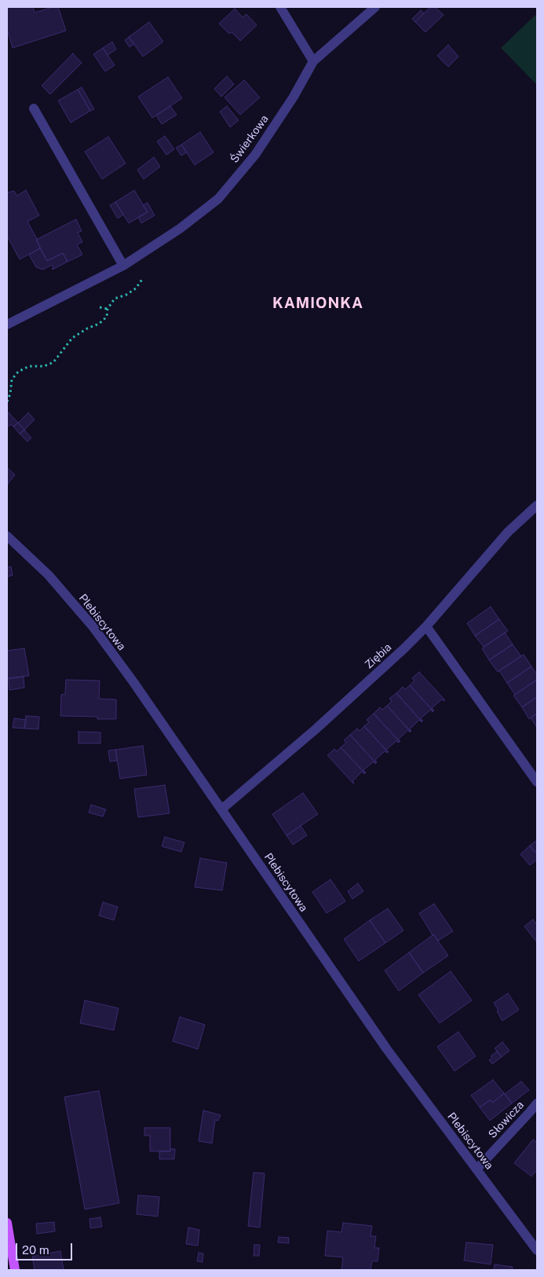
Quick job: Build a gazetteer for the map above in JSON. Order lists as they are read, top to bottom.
{
  "streets": {
    "street": [
      "Świerkowa",
      "Plebiscytowa",
      "Ziębia",
      "Słowicza"
    ]
  },
  "crossings": [
    ["Plebiscytowa", "Ziębia"],
    ["Plebiscytowa", "Słowicza"]
  ],
  "districts": ["KAMIONKA"],
  "scale_bar": "20 m"
}
